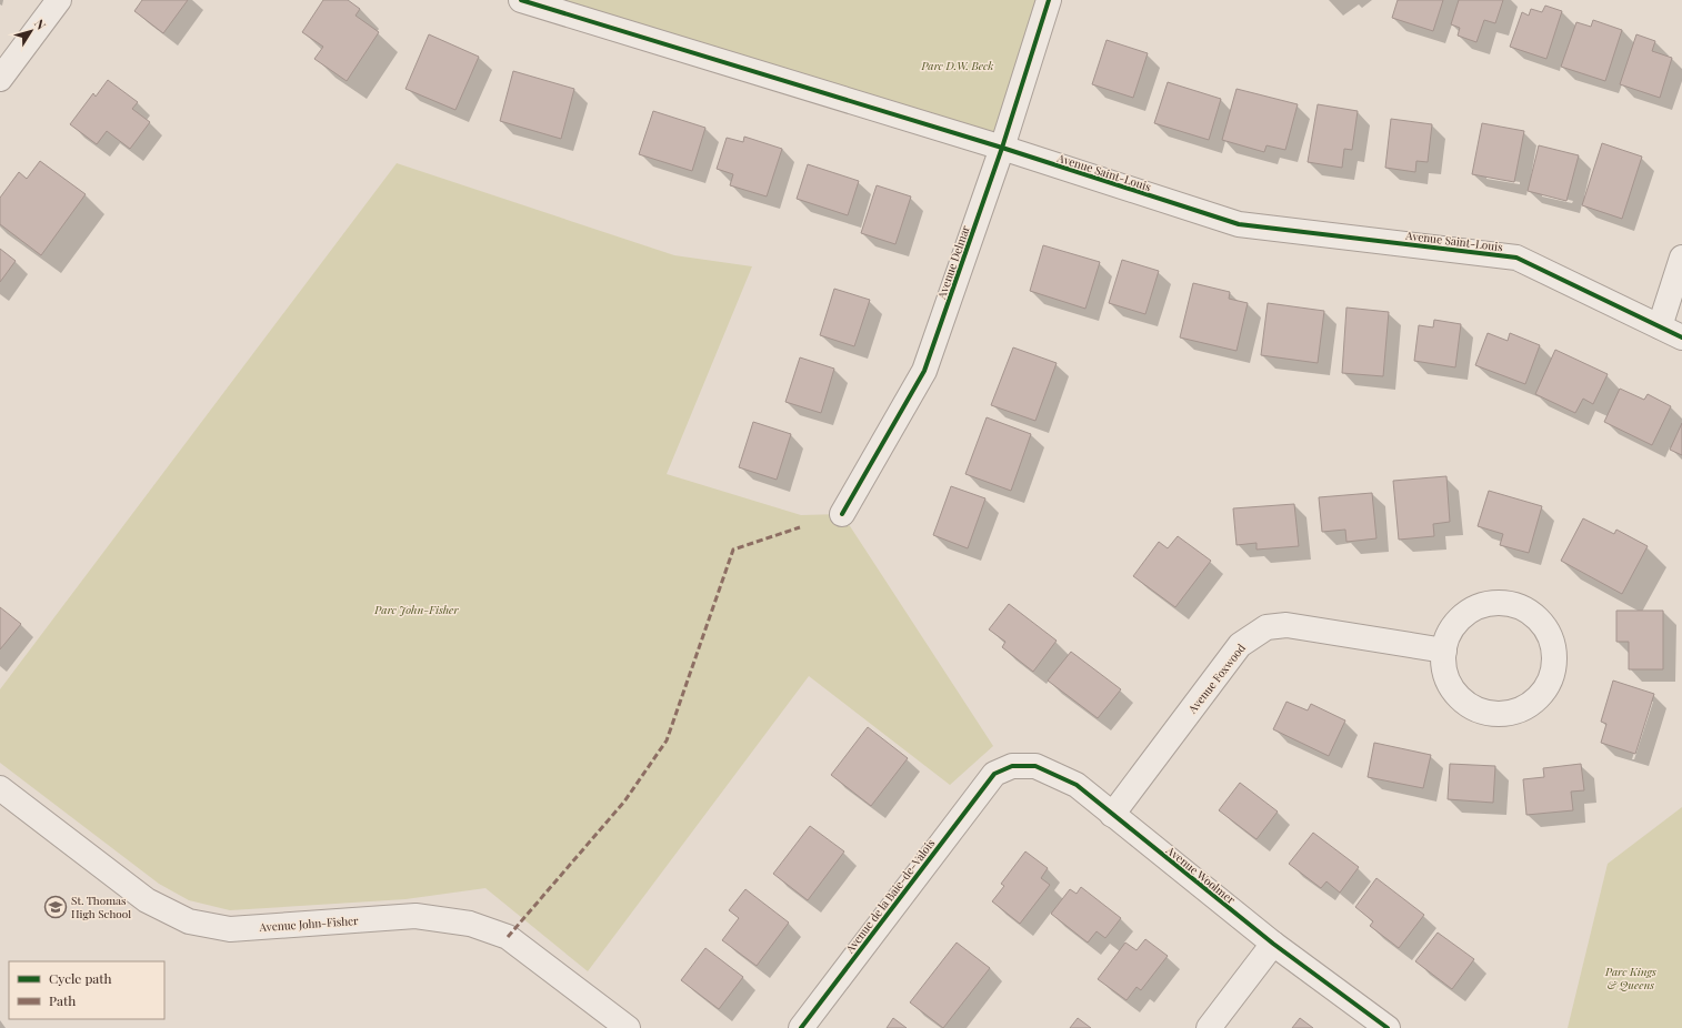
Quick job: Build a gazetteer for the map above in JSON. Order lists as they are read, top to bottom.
{
  "streets": {
    "street": [
      "Avenue Saint-Louis",
      "Avenue Delmar",
      "Avenue Foxwood",
      "Avenue Woolmer",
      "Avenue de la Baie-de-Valois",
      "Avenue John-Fisher"
    ]
  },
  "crossings": [
    ["Avenue Saint-Louis", "Avenue Delmar"],
    ["Avenue Foxwood", "Avenue Woolmer"],
    ["Avenue Woolmer", "Avenue de la Baie-de-Valois"]
  ],
  "parks": ["Parc D.W. Beck", "Parc John-Fisher", "Parc Kings & Queens"],
  "places": {
    "school or university": ["St. Thomas High School"]
  },
  "legend": ["Cycle path", "Path"],
  "north": "top right"
}
